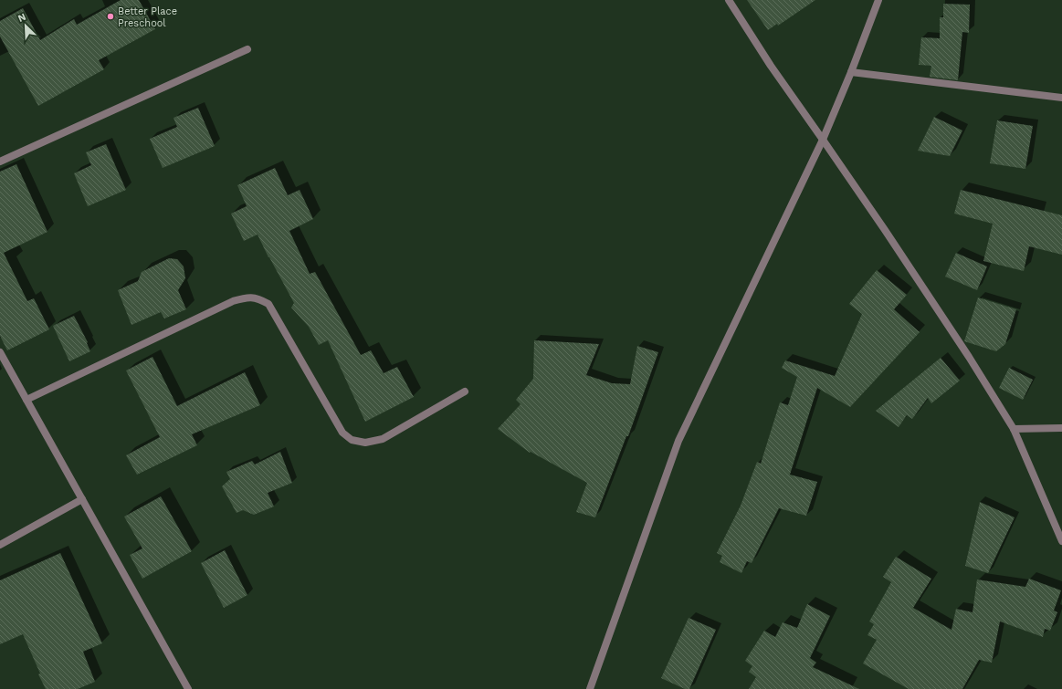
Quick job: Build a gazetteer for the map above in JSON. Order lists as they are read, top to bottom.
{
  "places": ["Better Place Preschool"],
  "north": "top left"
}
